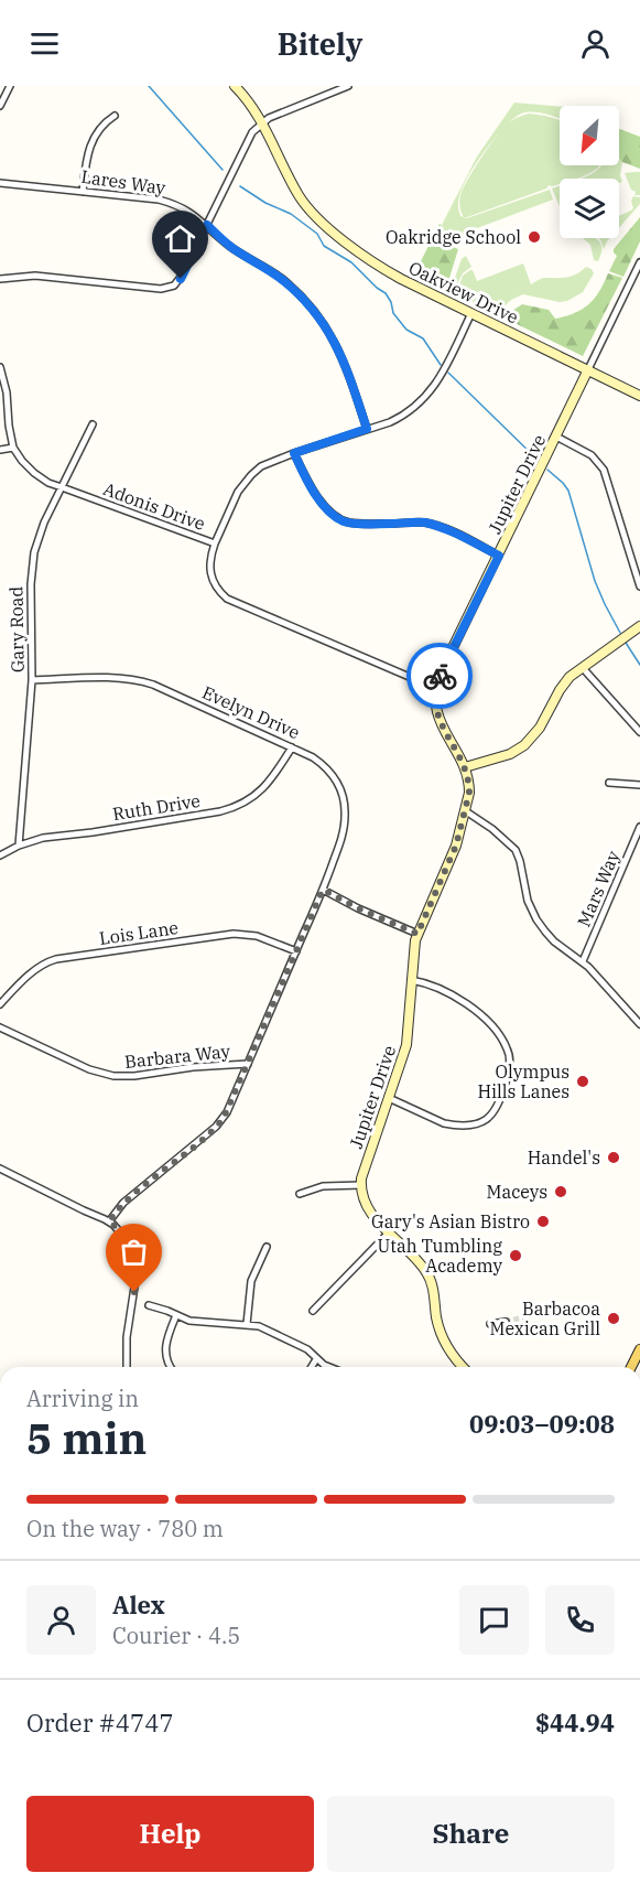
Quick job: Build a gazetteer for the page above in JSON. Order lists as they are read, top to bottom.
{
  "streets": {
    "street": [
      "Lares Way",
      "Oakview Drive",
      "Jupiter Drive",
      "Adonis Drive",
      "Gary Road",
      "Evelyn Drive",
      "Ruth Drive",
      "Mars Way",
      "Lois Lane",
      "Barbara Way"
    ]
  },
  "crossings": [
    ["Oakview Drive", "Jupiter Drive"],
    ["Jupiter Drive", "Adonis Drive"],
    ["Adonis Drive", "Gary Road"],
    ["Gary Road", "Evelyn Drive"],
    ["Gary Road", "Ruth Drive"],
    ["Evelyn Drive", "Ruth Drive"],
    ["Evelyn Drive", "Lois Lane"],
    ["Evelyn Drive", "Barbara Way"]
  ],
  "places": [
    "Oakridge School",
    "Olympus Hills Lanes",
    "Handel's",
    "Maceys",
    "Gary's Asian Bistro",
    "Utah Tumbling Academy",
    "Barbacoa Mexican Grill"
  ],
  "north": "bottom left",
  "page": {
    "header": "Bitely",
    "heading": ["5 min", "Arriving in", "09:03–09:08"],
    "panel": [
      "Alex",
      "Courier · 4.5",
      "Order #4747",
      "$44.94"
    ],
    "bar": "On the way · 780 m",
    "buttons": ["Help", "Share"]
  }
}
